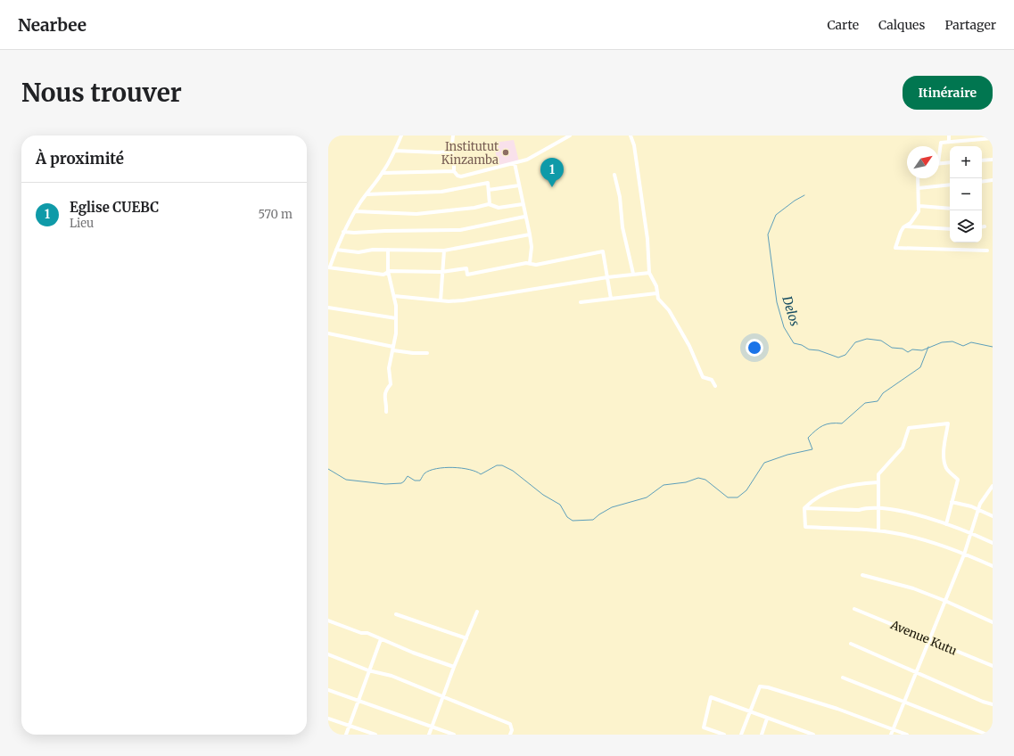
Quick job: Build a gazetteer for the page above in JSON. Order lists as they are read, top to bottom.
{
  "streets": {
    "street": ["Avenue Kutu"]
  },
  "water": ["Delos"],
  "places": ["Institutut Kinzamba"],
  "north": "top right",
  "page": {
    "header": "Nearbee",
    "nav": ["Carte", "Calques", "Partager"],
    "buttons": "Itinéraire",
    "title": "Nous trouver",
    "heading": "À proximité",
    "map_buttons": ["+", "−"],
    "pins": "1",
    "list": [
      {
        "mark": "1",
        "name": "Eglise CUEBC",
        "note": "Lieu",
        "value": "570 m"
      }
    ]
  }
}
